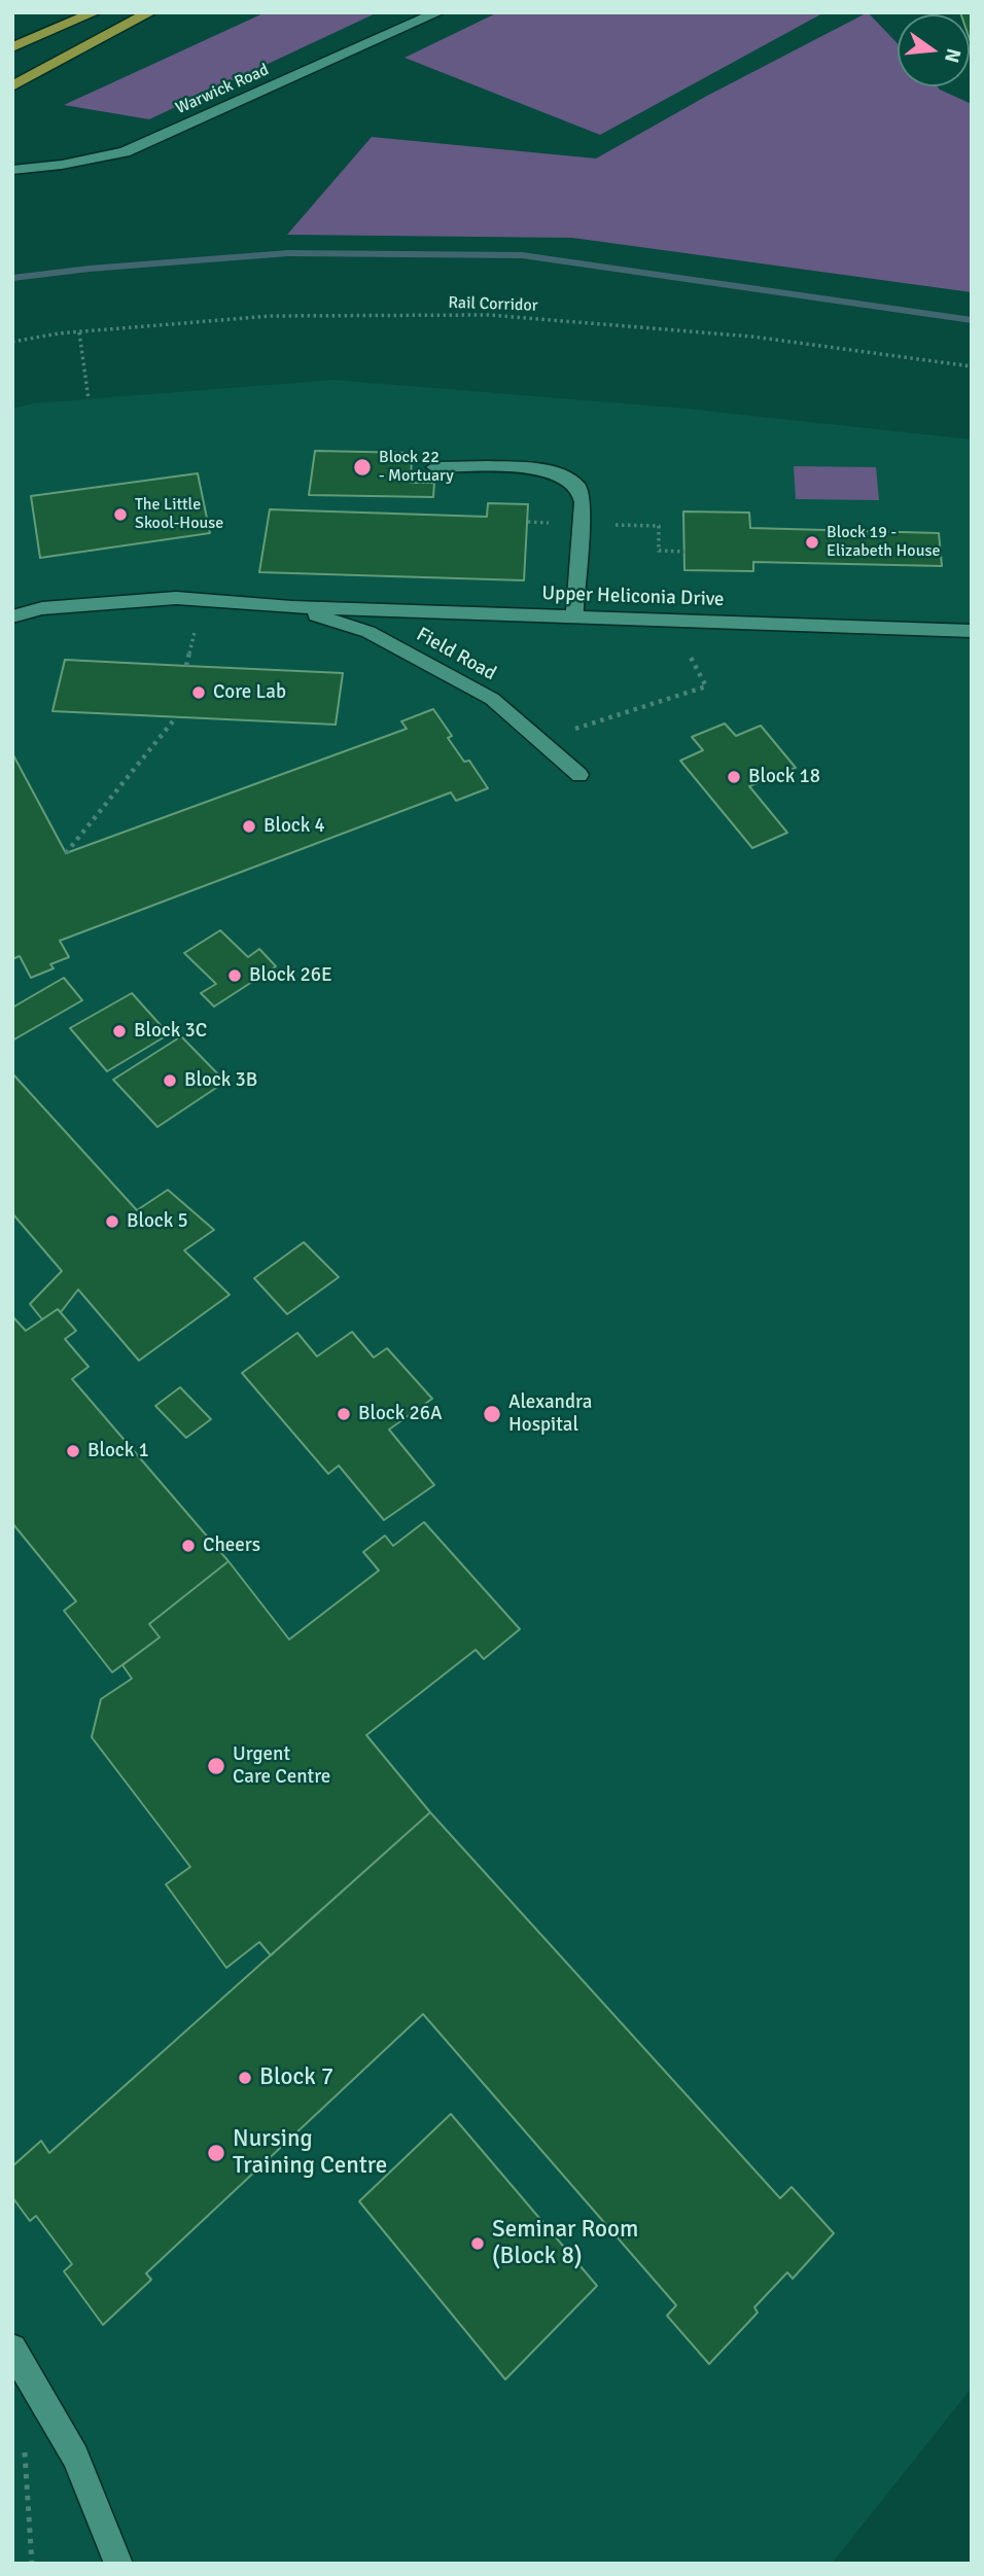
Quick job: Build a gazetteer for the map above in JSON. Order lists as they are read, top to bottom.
{
  "streets": {
    "street": ["Warwick Road", "Upper Heliconia Drive", "Field Road"],
    "path": ["Rail Corridor"]
  },
  "crossings": [
    ["Upper Heliconia Drive", "Field Road"]
  ],
  "places": [
    "Block 22 - Mortuary",
    "The Little Skool-House",
    "Block 19 - Elizabeth House",
    "Core Lab",
    "Block 18",
    "Block 4",
    "Block 26E",
    "Block 3C",
    "Block 3B",
    "Block 5",
    "Block 26A",
    "Alexandra Hospital",
    "Block 1",
    "Cheers",
    "Urgent Care Centre",
    "Block 7",
    "Nursing Training Centre",
    "Seminar Room (Block 8)"
  ],
  "north": "right"
}
